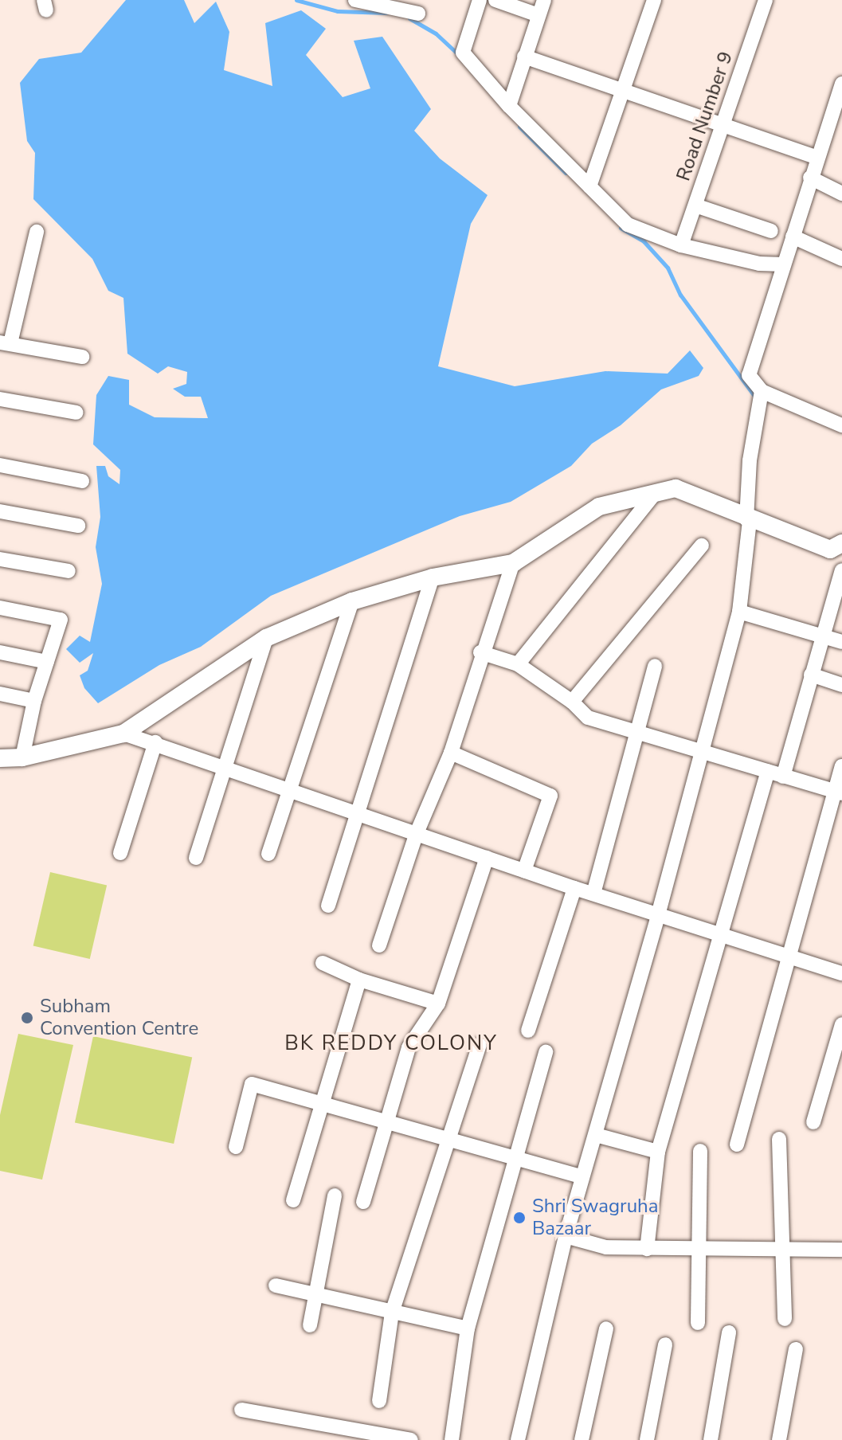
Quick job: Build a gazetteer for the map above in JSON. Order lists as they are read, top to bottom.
{
  "streets": {
    "street": ["Road Number 9"]
  },
  "districts": ["BK REDDY COLONY"],
  "places": ["Subham Convention Centre", "Shri Swagruha Bazaar"]
}
